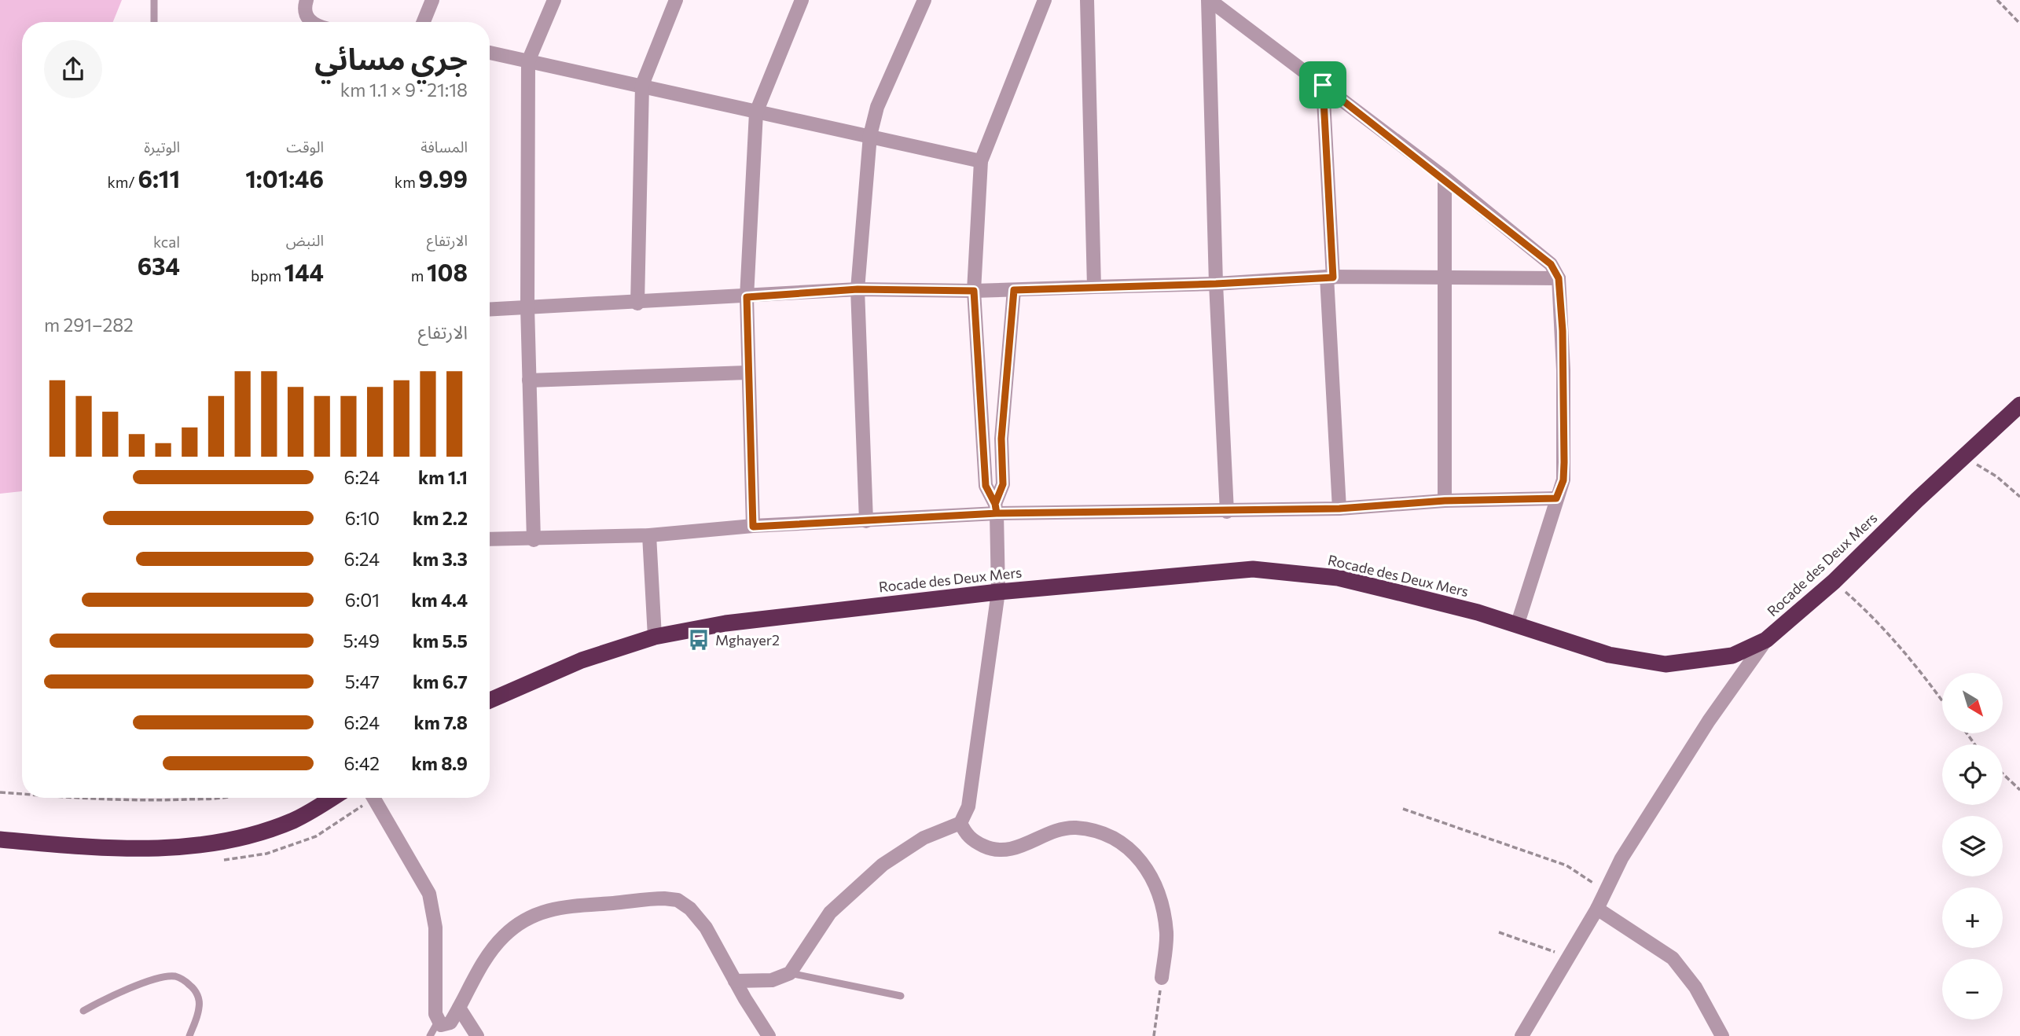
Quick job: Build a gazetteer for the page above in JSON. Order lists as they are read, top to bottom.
{
  "streets": {
    "highway": ["Rocade des Deux Mers"]
  },
  "places": {
    "bus stop": ["Mghayer2"]
  },
  "north": "bottom right",
  "page": {
    "heading": ["جري مسائي", "21:18 · 9 × 1.1 km"],
    "stats": [
      ["المسافة", "9.99 km"],
      ["الوقت", "1:01:46"],
      ["الوتيرة", "6:11 /km"],
      ["الارتفاع", "108 m"],
      ["النبض", "144 bpm"],
      ["kcal", "634"]
    ],
    "chart": ["الارتفاع", "282–291 m"],
    "list": [
      {
        "name": "1.1 km",
        "note": "6:24"
      },
      {
        "name": "2.2 km",
        "note": "6:10"
      },
      {
        "name": "3.3 km",
        "note": "6:24"
      },
      {
        "name": "4.4 km",
        "note": "6:01"
      },
      {
        "name": "5.5 km",
        "note": "5:49"
      },
      {
        "name": "6.7 km",
        "note": "5:47"
      },
      {
        "name": "7.8 km",
        "note": "6:24"
      },
      {
        "name": "8.9 km",
        "note": "6:42"
      }
    ],
    "map_buttons": ["+", "−"]
  }
}
